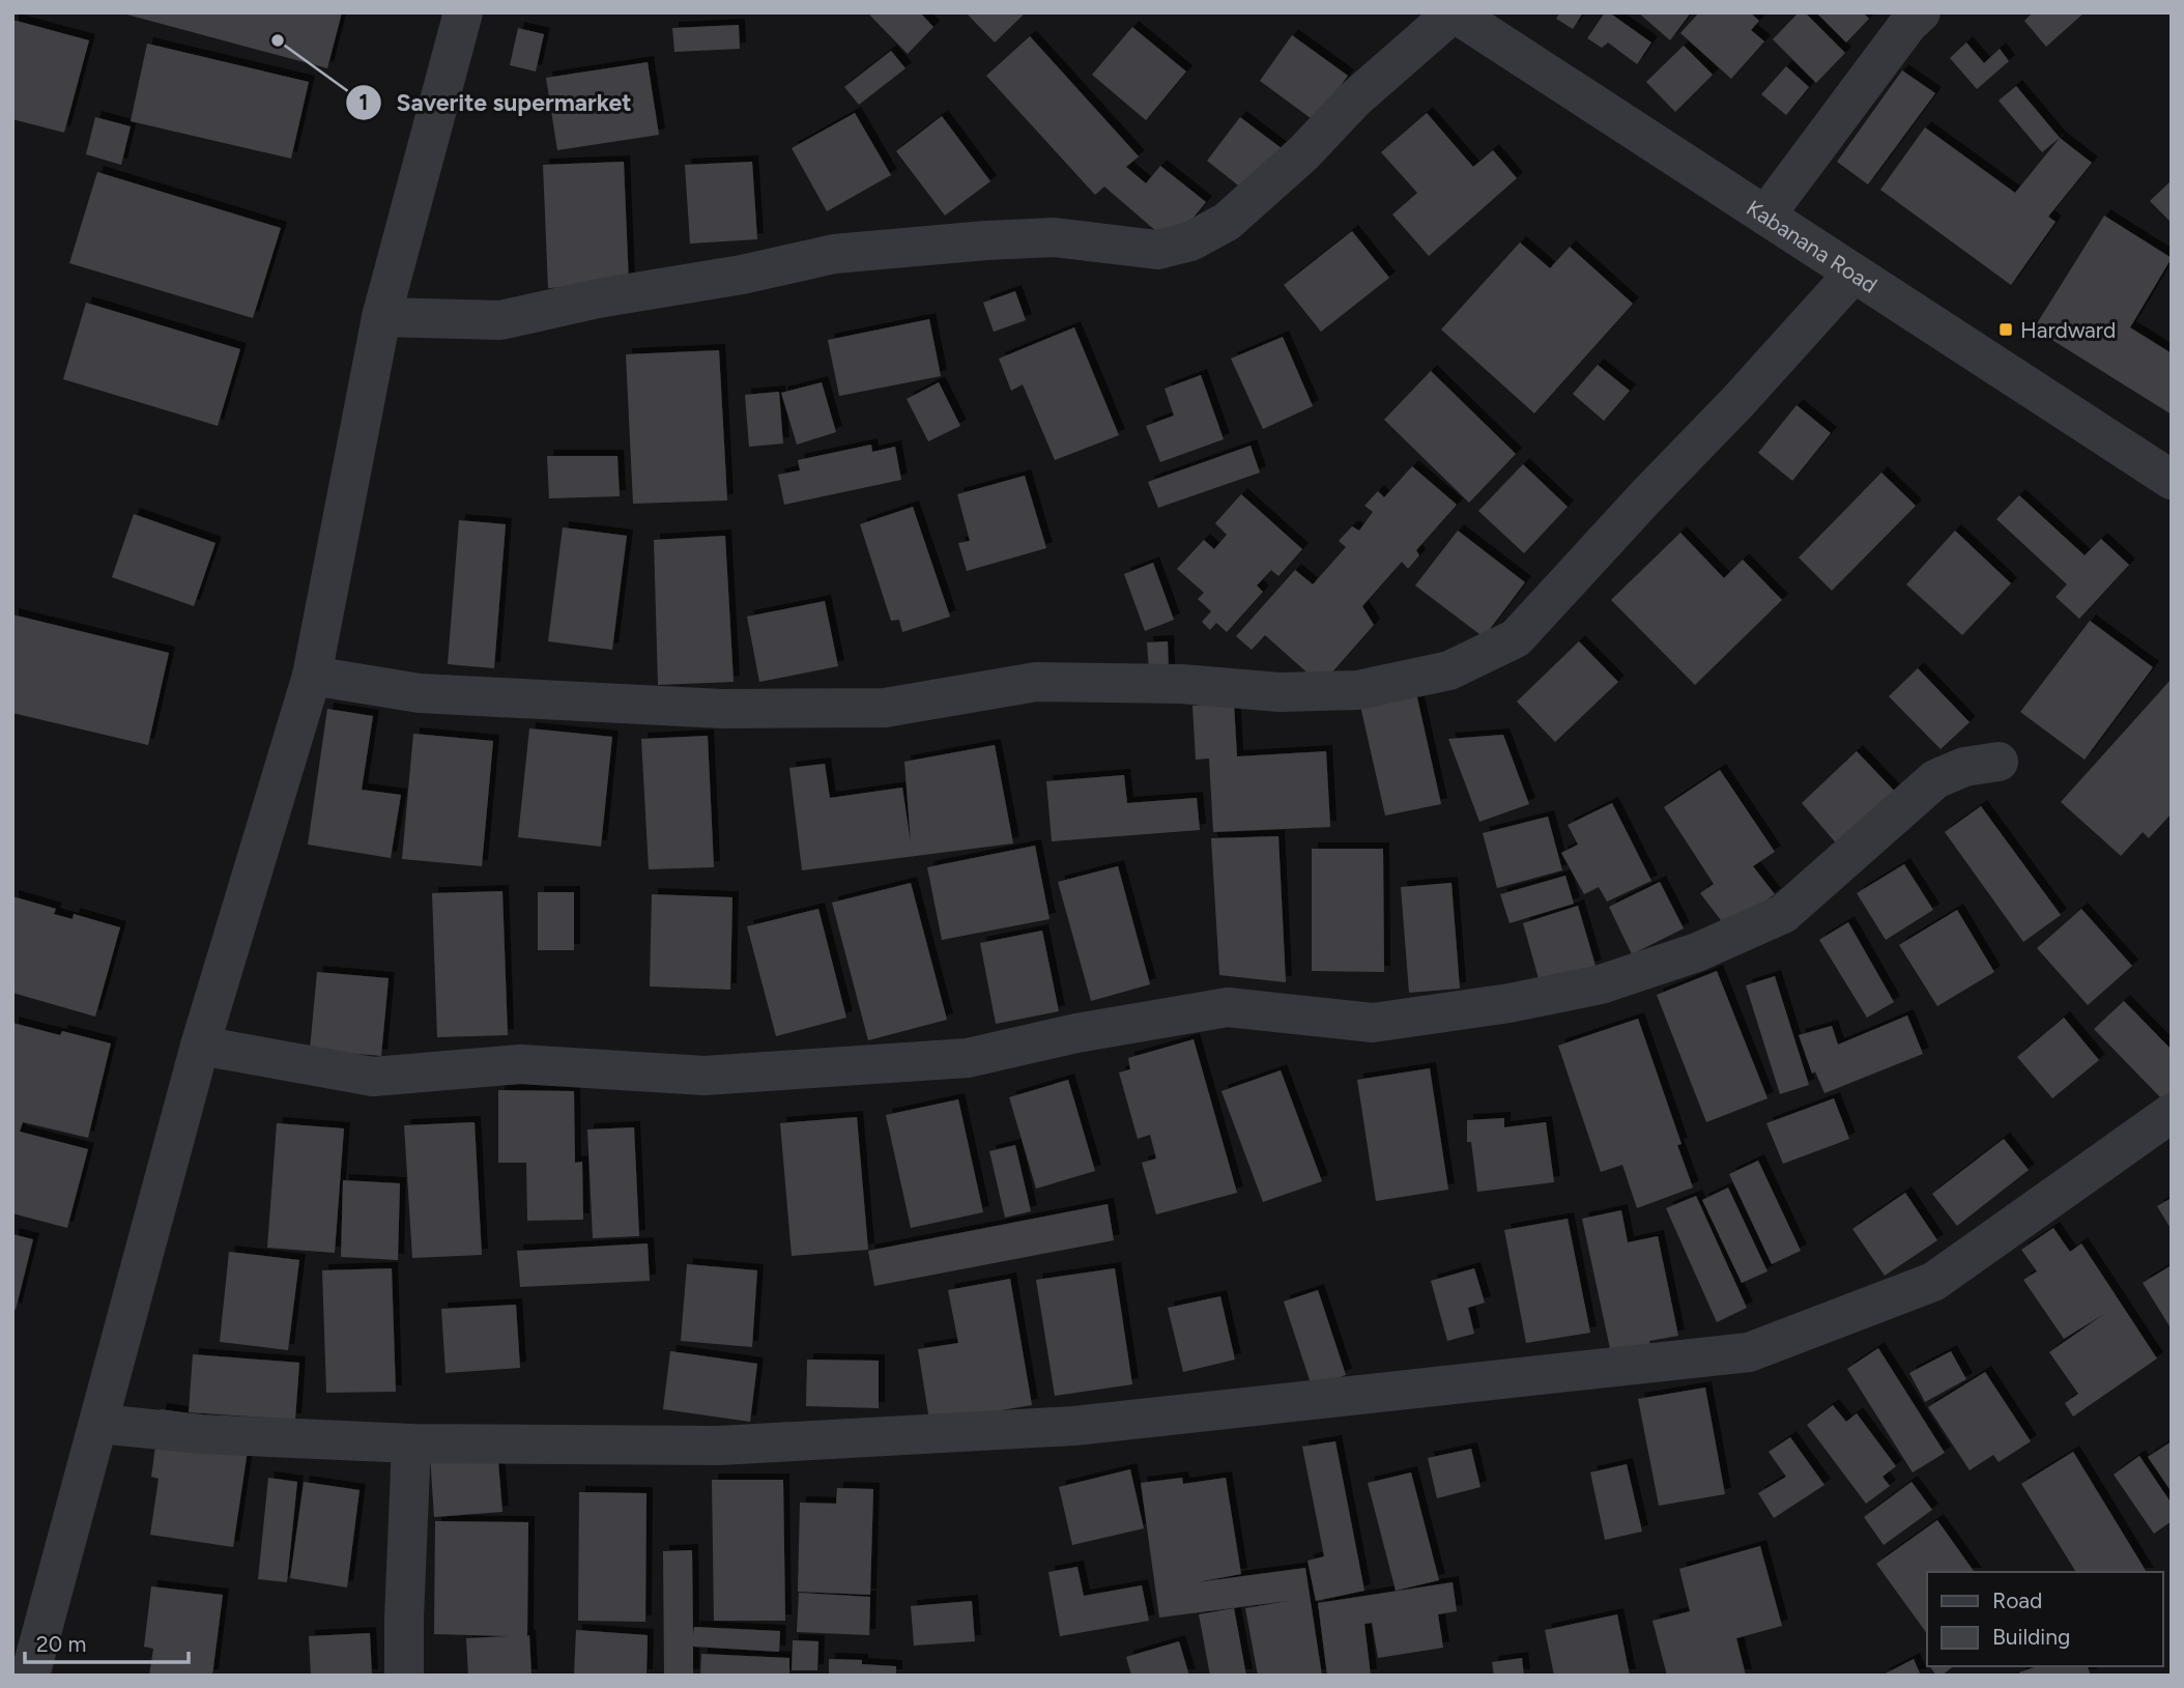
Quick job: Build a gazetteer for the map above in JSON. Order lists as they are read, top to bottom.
{
  "streets": {
    "street": ["Kabanana Road"]
  },
  "places": {
    "other": ["Saverite supermarket"],
    "transit": ["Hardward"]
  },
  "legend": ["Road", "Building"],
  "scale_bar": "20 m"
}
